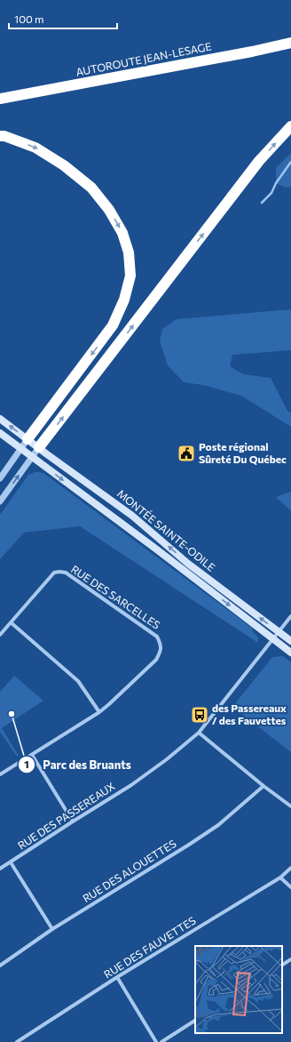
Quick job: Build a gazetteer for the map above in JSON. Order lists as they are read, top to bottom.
{
  "streets": {
    "highway": ["AUTOROUTE JEAN-LESAGE"],
    "main road": ["MONTÉE SAINTE-ODILE"],
    "street": [
      "RUE DES SARCELLES",
      "RUE DES PASSEREAUX",
      "RUE DES ALOUETTES",
      "RUE DES FAUVETTES"
    ]
  },
  "crossings": [
    ["MONTÉE SAINTE-ODILE", "RUE DES PASSEREAUX"]
  ],
  "places": {
    "public building": ["Poste régional Sûreté Du Québec"],
    "other": ["Parc des Bruants"],
    "bus stop": ["des Passereaux / des Fauvettes"]
  },
  "scale_bar": "100 m"
}
